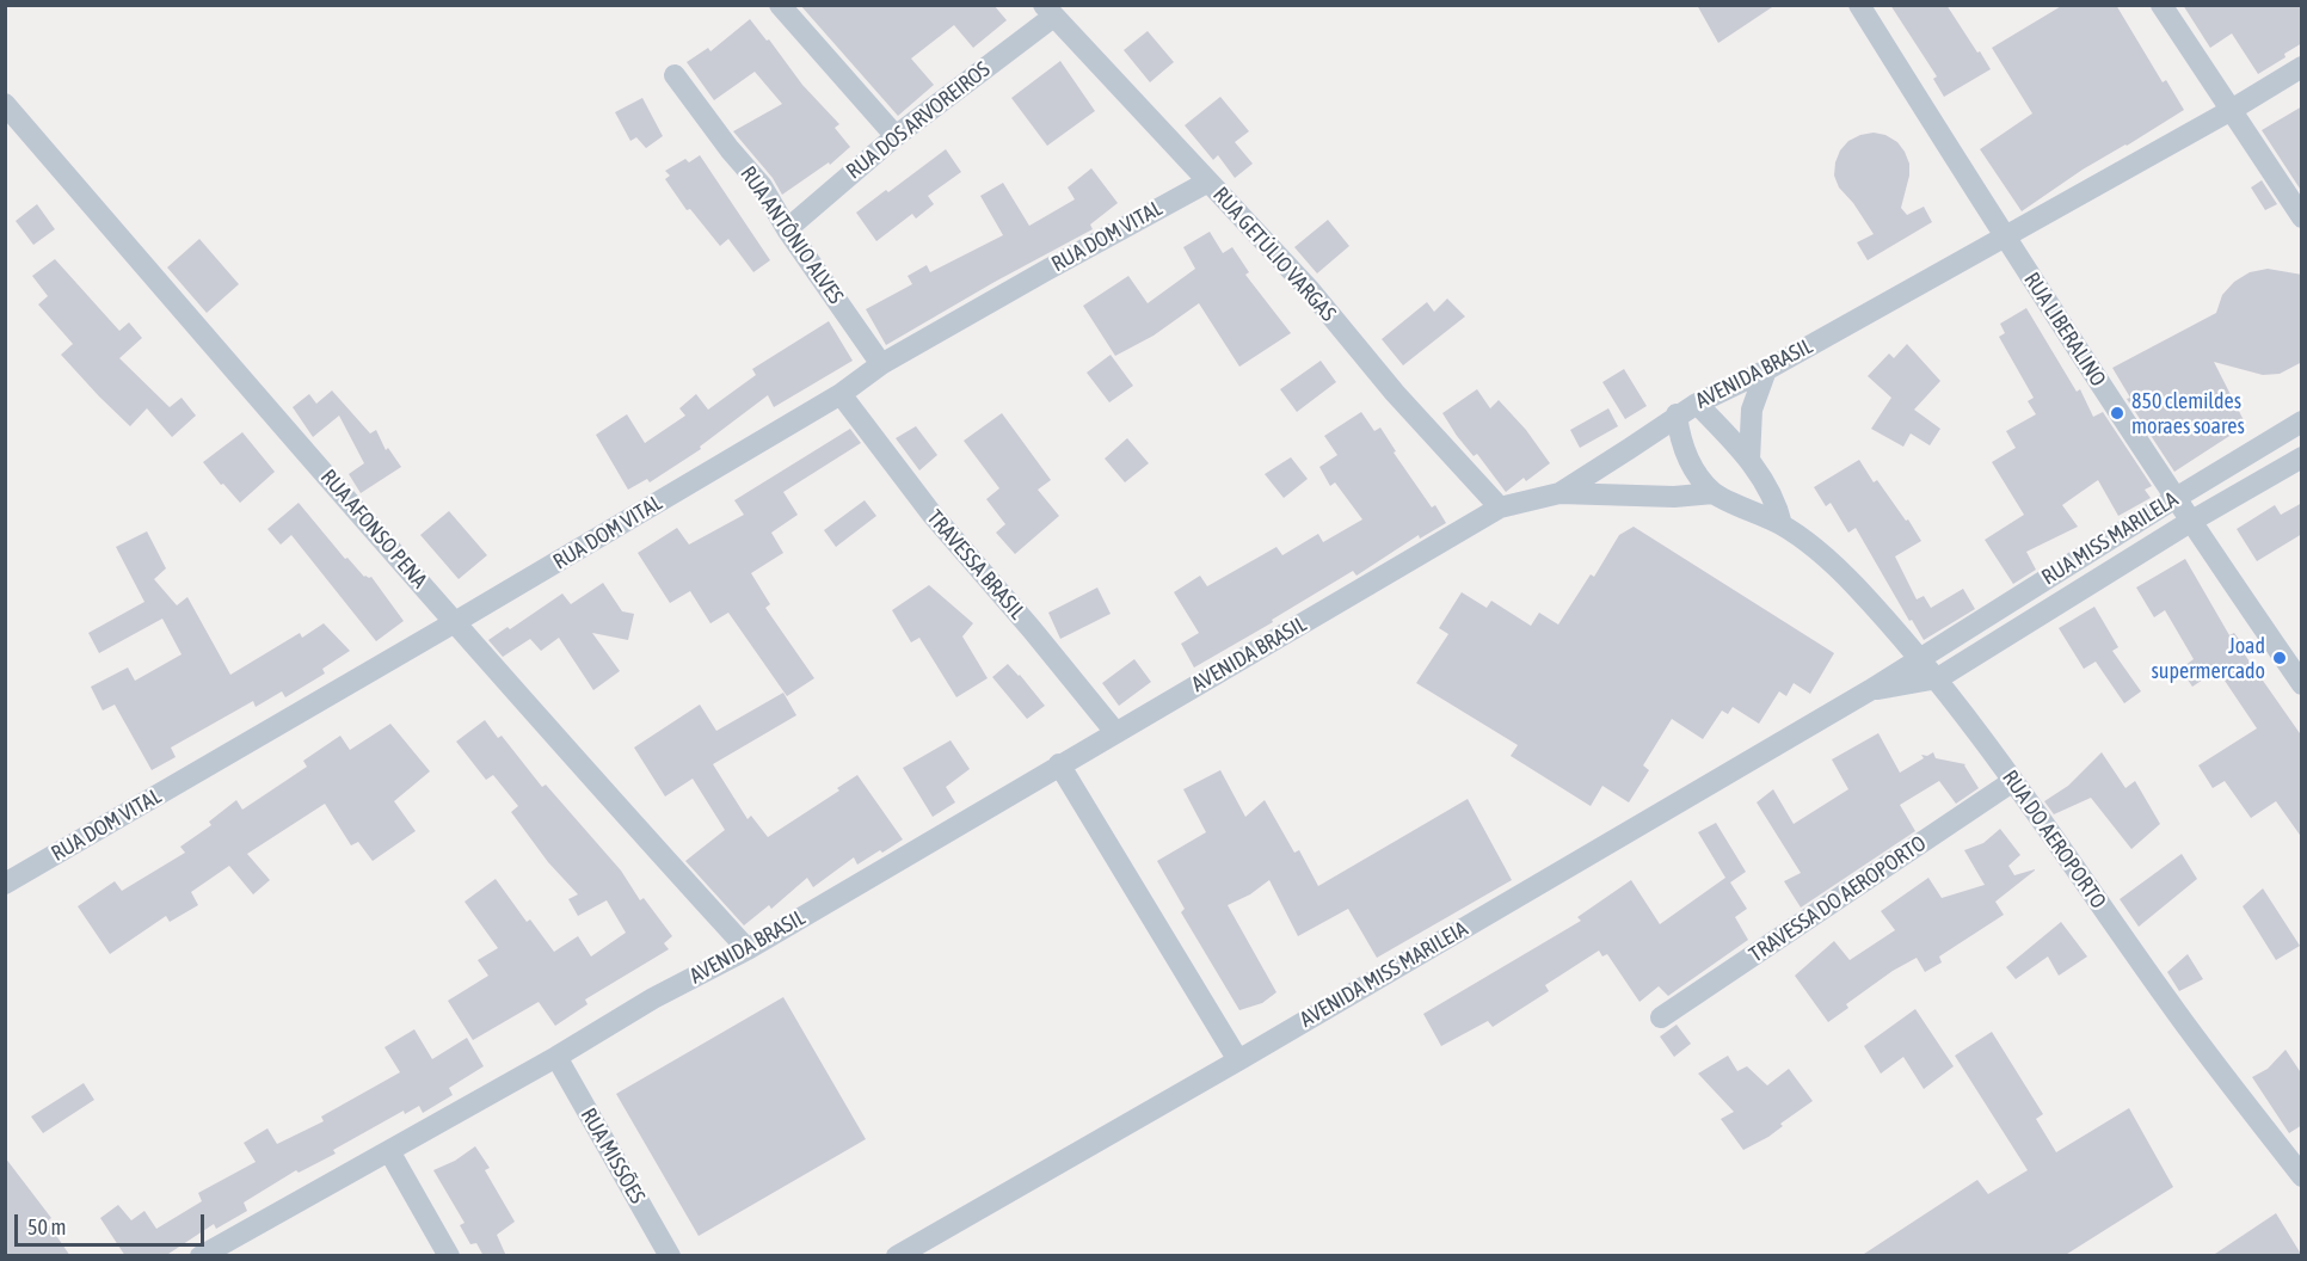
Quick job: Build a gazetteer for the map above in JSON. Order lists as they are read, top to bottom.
{
  "streets": {
    "street": [
      "RUA DOS ARVOREIROS",
      "RUA ANTÔNIO ALVES",
      "RUA DOM VITAL",
      "RUA GETÚLIO VARGAS",
      "RUA LIBERALINO",
      "AVENIDA BRASIL",
      "RUA AFONSO PENA",
      "RUA MISS MARILELA",
      "TRAVESSA BRASIL",
      "RUA DO AEROPORTO",
      "TRAVESSA DO AEROPORTO",
      "AVENIDA MISS MARILEIA",
      "RUA MISSÕES"
    ]
  },
  "crossings": [
    ["RUA DOS ARVOREIROS", "RUA ANTÔNIO ALVES"],
    ["RUA DOS ARVOREIROS", "RUA GETÚLIO VARGAS"],
    ["RUA ANTÔNIO ALVES", "RUA DOM VITAL"],
    ["RUA DOM VITAL", "RUA GETÚLIO VARGAS"],
    ["RUA DOM VITAL", "RUA AFONSO PENA"],
    ["RUA DOM VITAL", "TRAVESSA BRASIL"],
    ["RUA GETÚLIO VARGAS", "AVENIDA BRASIL"],
    ["RUA LIBERALINO", "AVENIDA BRASIL"],
    ["RUA LIBERALINO", "RUA MISS MARILELA"],
    ["AVENIDA BRASIL", "RUA AFONSO PENA"],
    ["AVENIDA BRASIL", "TRAVESSA BRASIL"],
    ["AVENIDA BRASIL", "RUA MISSÕES"],
    ["RUA MISS MARILELA", "RUA DO AEROPORTO"],
    ["RUA MISS MARILELA", "AVENIDA MISS MARILEIA"],
    ["RUA DO AEROPORTO", "TRAVESSA DO AEROPORTO"],
    ["RUA DO AEROPORTO", "AVENIDA MISS MARILEIA"]
  ],
  "places": ["850 clemildes moraes soares", "Joad supermercado"],
  "scale_bar": "50 m"
}
